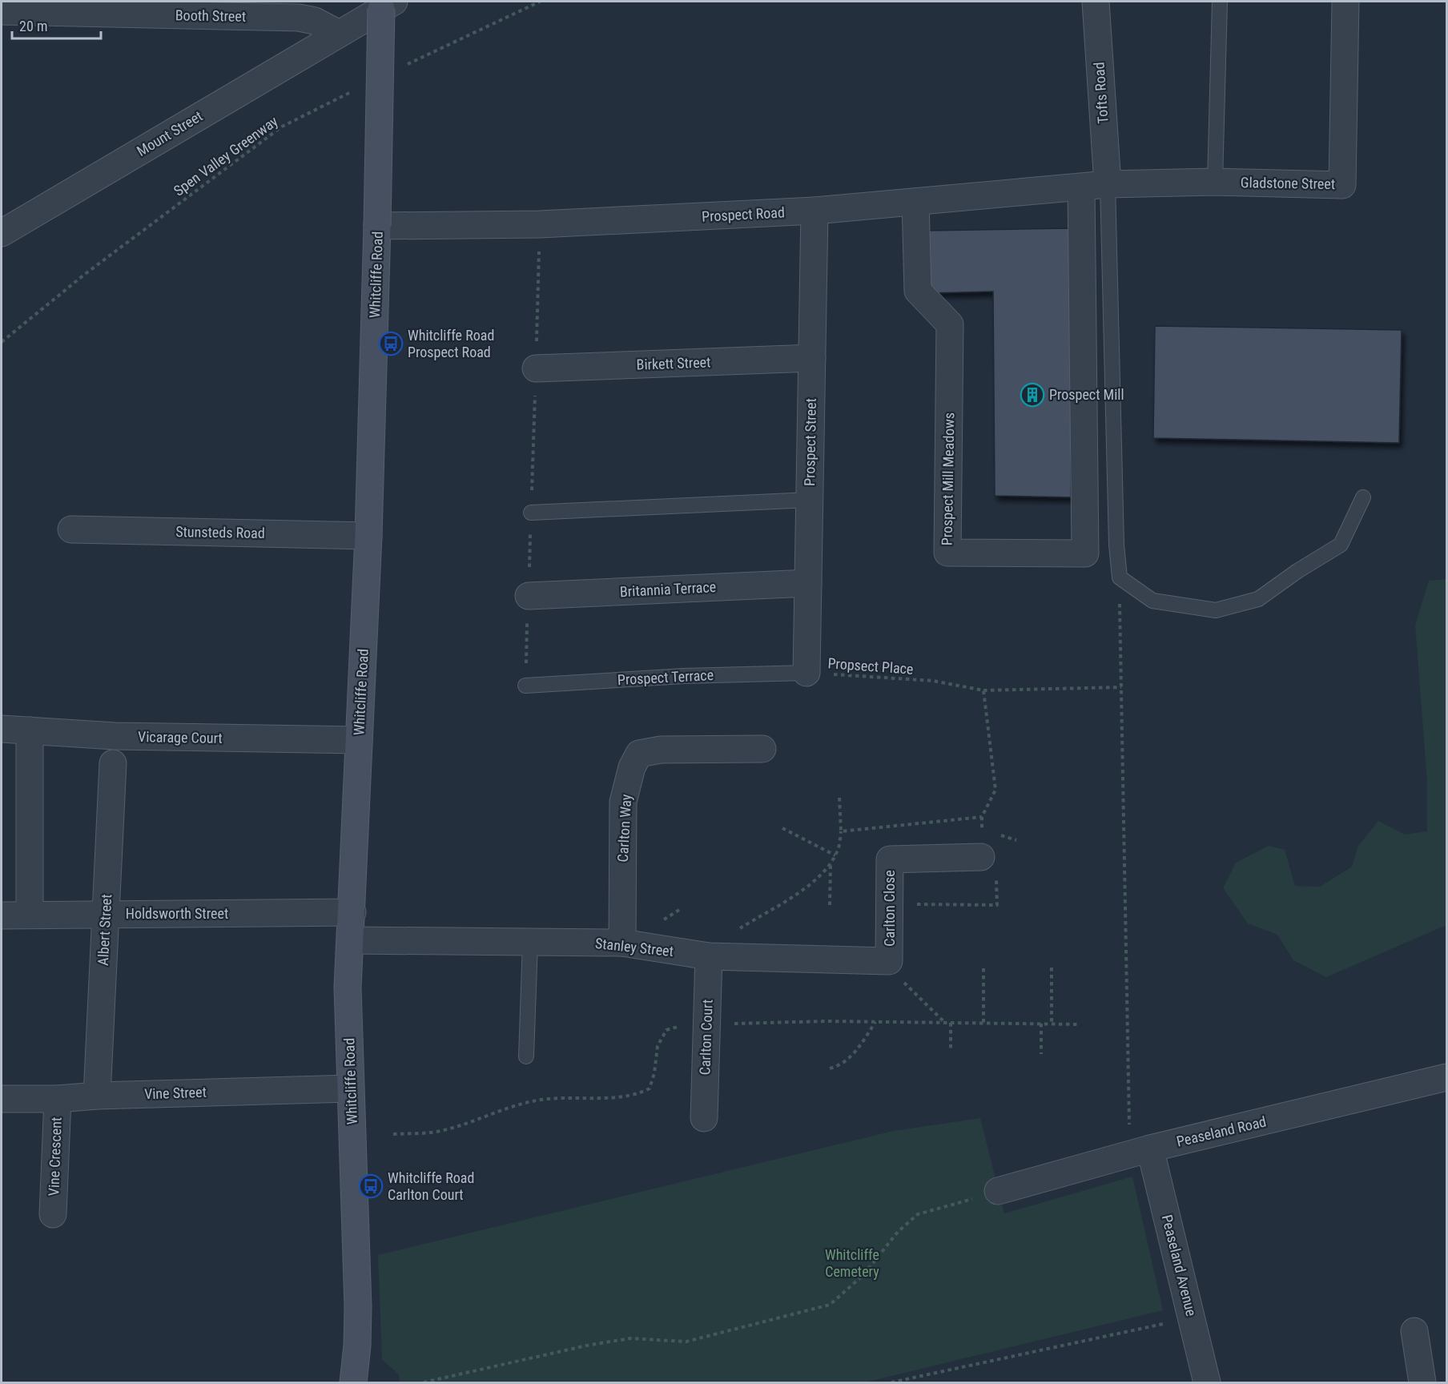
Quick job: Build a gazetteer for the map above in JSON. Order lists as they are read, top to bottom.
{
  "streets": {
    "main road": ["Whitcliffe Road"],
    "street": [
      "Booth Street",
      "Tofts Road",
      "Mount Street",
      "Gladstone Street",
      "Prospect Road",
      "Birkett Street",
      "Prospect Street",
      "Prospect Mill Meadows",
      "Stunsteds Road",
      "Britannia Terrace",
      "Vicarage Court",
      "Carlton Way",
      "Carlton Close",
      "Holdsworth Street",
      "Albert Street",
      "Stanley Street",
      "Carlton Court",
      "Vine Street",
      "Peaseland Road",
      "Vine Crescent",
      "Peaseland Avenue"
    ],
    "lane": ["Prospect Terrace"],
    "path": ["Spen Valley Greenway", "Propsect Place"]
  },
  "crossings": [
    ["Booth Street", "Mount Street"],
    ["Tofts Road", "Gladstone Street"],
    ["Tofts Road", "Prospect Road"],
    ["Gladstone Street", "Prospect Road"],
    ["Prospect Road", "Whitcliffe Road"],
    ["Prospect Road", "Prospect Street"],
    ["Prospect Road", "Prospect Mill Meadows"],
    ["Whitcliffe Road", "Stunsteds Road"],
    ["Whitcliffe Road", "Vicarage Court"],
    ["Whitcliffe Road", "Holdsworth Street"],
    ["Whitcliffe Road", "Stanley Street"],
    ["Whitcliffe Road", "Vine Street"],
    ["Birkett Street", "Prospect Street"],
    ["Prospect Street", "Britannia Terrace"],
    ["Prospect Street", "Propsect Place"],
    ["Prospect Street", "Prospect Terrace"],
    ["Propsect Place", "Prospect Terrace"],
    ["Carlton Way", "Stanley Street"],
    ["Carlton Close", "Stanley Street"],
    ["Holdsworth Street", "Albert Street"],
    ["Albert Street", "Vine Street"],
    ["Stanley Street", "Carlton Court"],
    ["Vine Street", "Vine Crescent"],
    ["Peaseland Road", "Peaseland Avenue"]
  ],
  "parks": ["Whitcliffe Cemetery"],
  "places": {
    "bus stop": ["Whitcliffe Road Prospect Road", "Whitcliffe Road Carlton Court"],
    "building": ["Prospect Mill"]
  },
  "scale_bar": "20 m"
}
